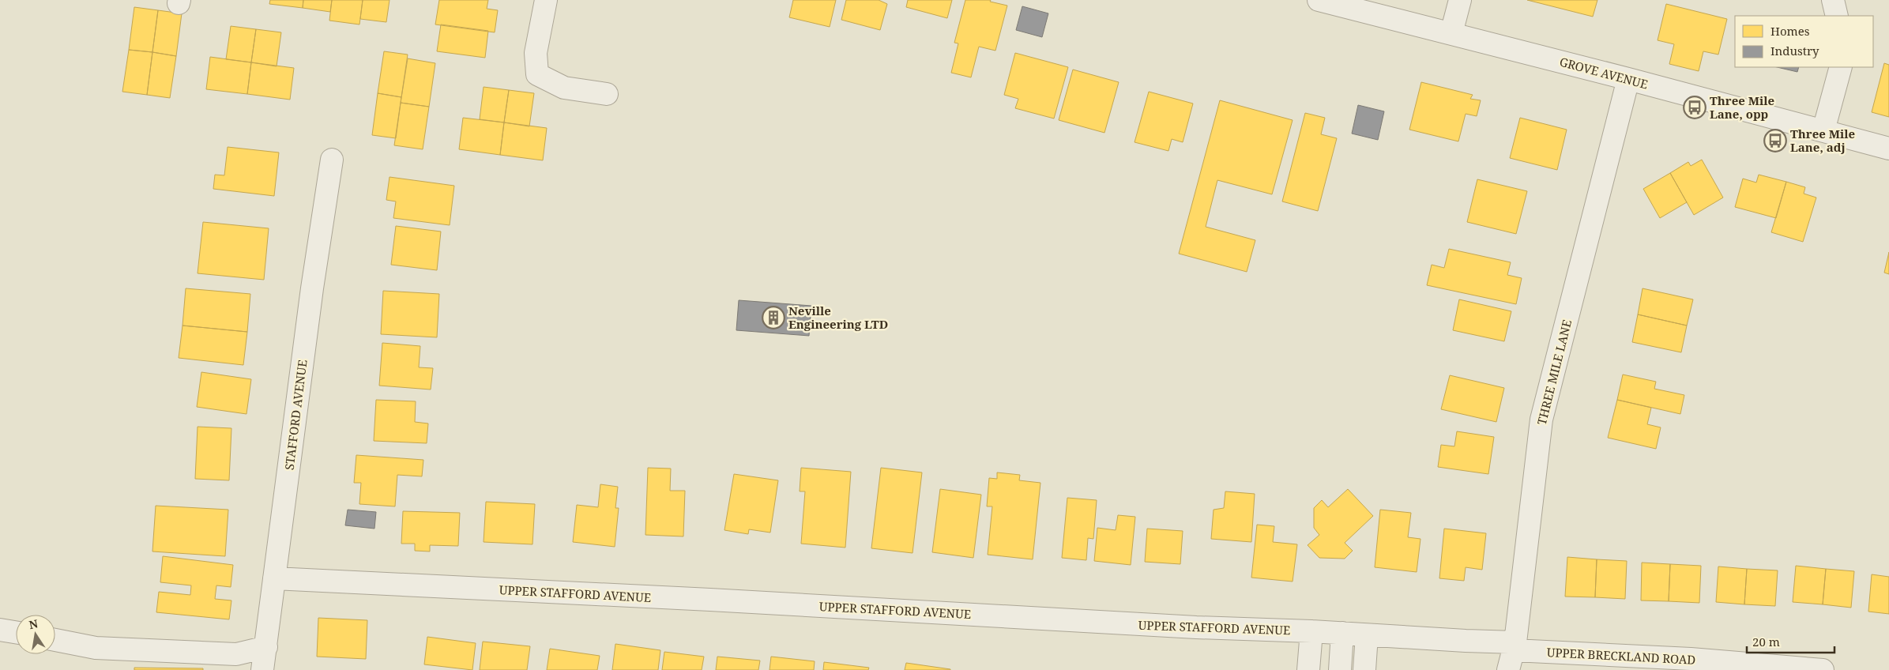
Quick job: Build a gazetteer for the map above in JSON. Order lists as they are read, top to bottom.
{
  "streets": {
    "street": [
      "GROVE AVENUE",
      "THREE MILE LANE",
      "STAFFORD AVENUE",
      "UPPER STAFFORD AVENUE",
      "UPPER BRECKLAND ROAD"
    ]
  },
  "crossings": [
    ["GROVE AVENUE", "THREE MILE LANE"],
    ["THREE MILE LANE", "UPPER STAFFORD AVENUE"],
    ["THREE MILE LANE", "UPPER BRECKLAND ROAD"],
    ["STAFFORD AVENUE", "UPPER STAFFORD AVENUE"],
    ["UPPER STAFFORD AVENUE", "UPPER BRECKLAND ROAD"]
  ],
  "places": {
    "bus stop": ["Three Mile Lane, opp", "Three Mile Lane, adj"],
    "building": ["Neville Engineering LTD"]
  },
  "legend": ["Homes", "Industry"],
  "scale_bar": "20 m",
  "north": "top"
}
